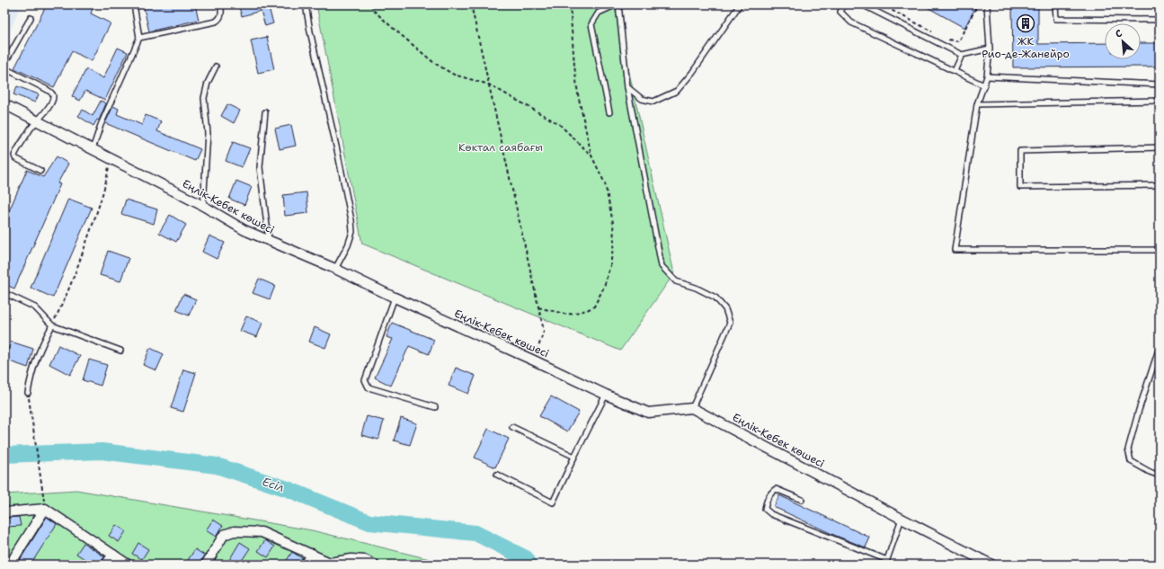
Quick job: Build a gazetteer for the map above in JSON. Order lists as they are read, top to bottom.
{
  "streets": {
    "street": ["Еңлік-Кебек көшесі"]
  },
  "water": ["Есіл"],
  "parks": ["Көктал саябағы"],
  "places": {
    "building": ["ЖК Рио-де-Жанейро"]
  },
  "north": "top left"
}
